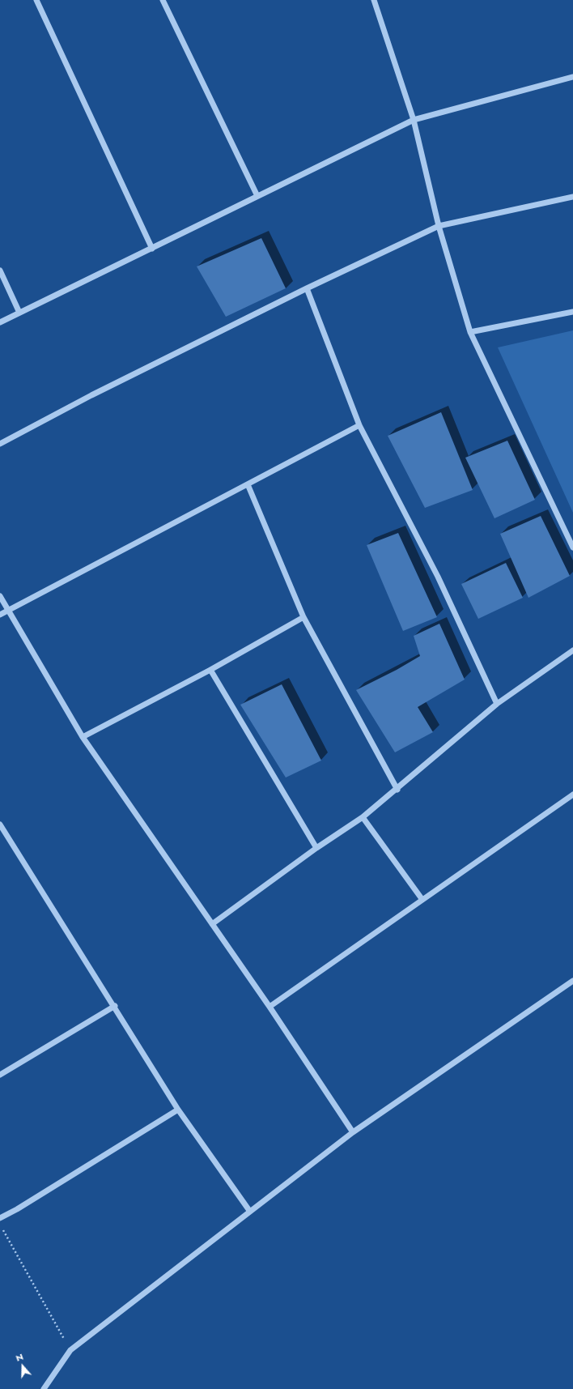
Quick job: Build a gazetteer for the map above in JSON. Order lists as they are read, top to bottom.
{
  "north": "top"
}
